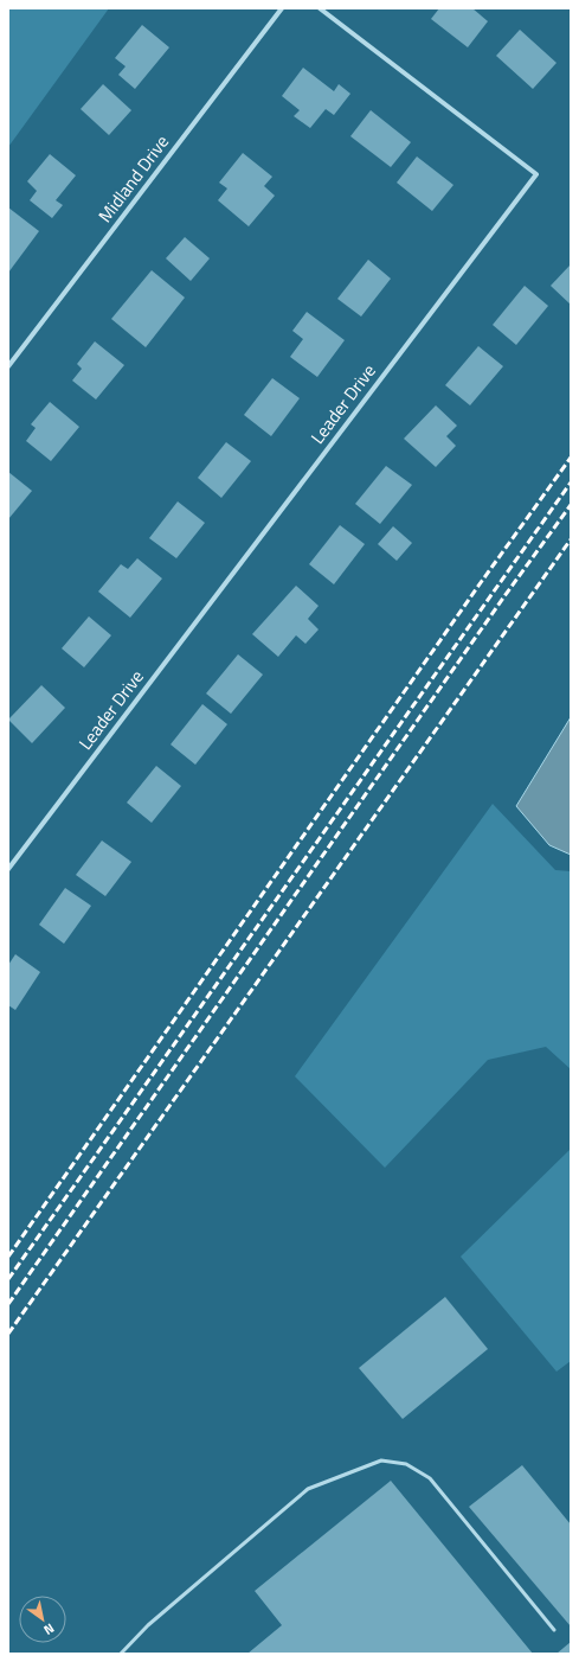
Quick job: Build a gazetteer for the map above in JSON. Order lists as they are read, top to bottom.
{
  "streets": {
    "street": ["Midland Drive", "Leader Drive"]
  },
  "north": "bottom right"
}
